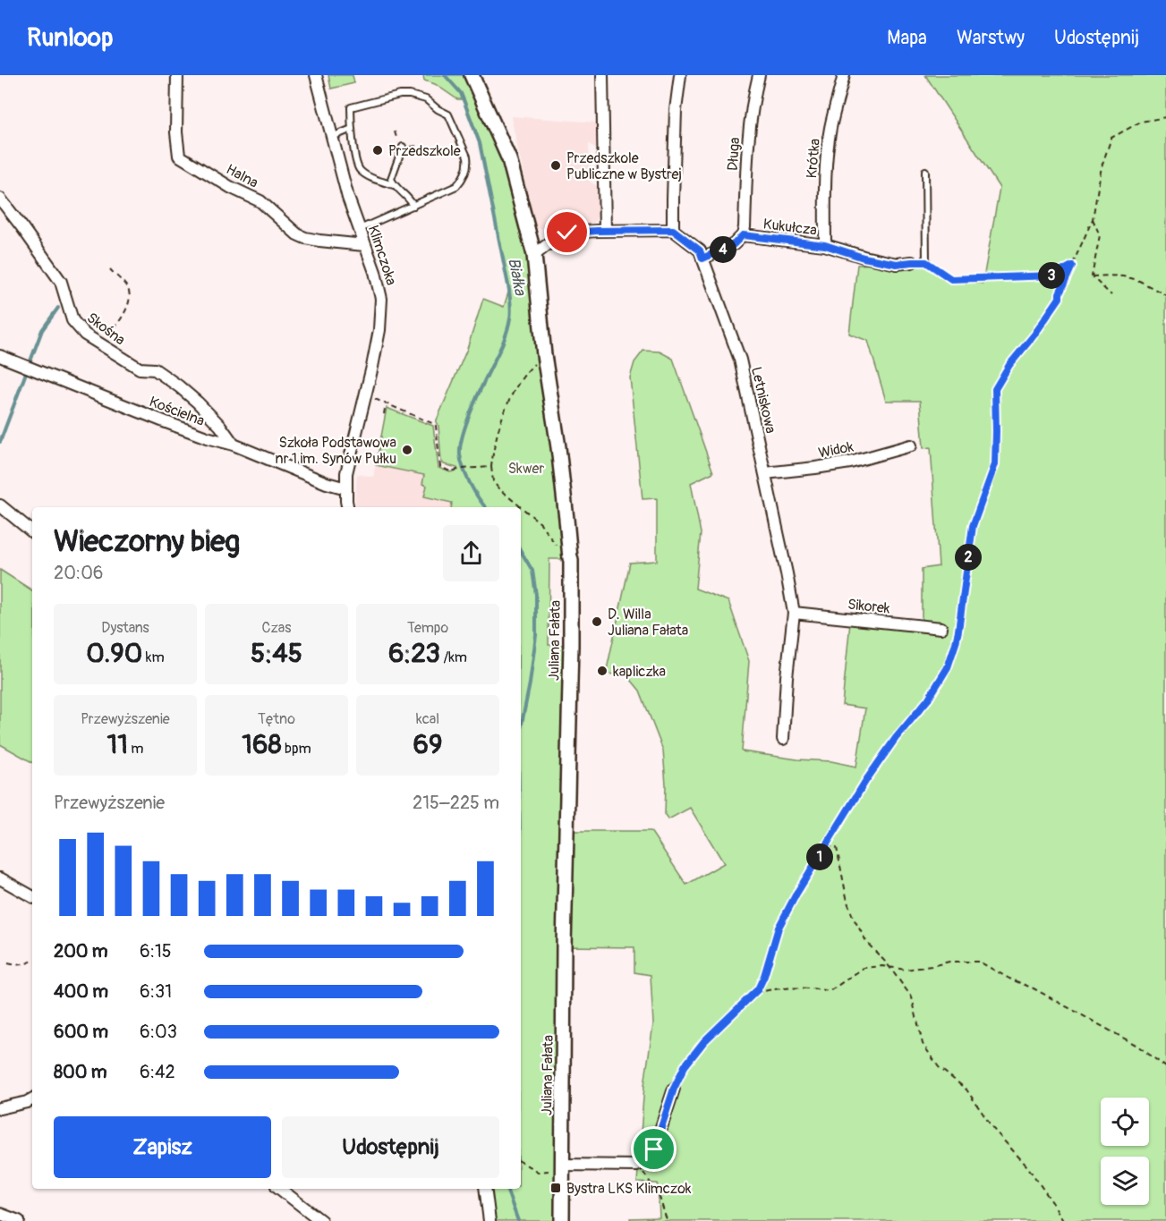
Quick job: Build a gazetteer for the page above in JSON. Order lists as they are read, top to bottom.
{
  "streets": {
    "street": [
      "Długa",
      "Krótka",
      "Halna",
      "Kukułcza",
      "Klimczoka",
      "Skośna",
      "Letniskowa",
      "Kościelna",
      "Widok",
      "Sikorek",
      "Juliana Fałata"
    ]
  },
  "crossings": [
    ["Długa", "Kukułcza"],
    ["Krótka", "Kukułcza"],
    ["Halna", "Klimczoka"],
    ["Kukułcza", "Letniskowa"],
    ["Klimczoka", "Kościelna"],
    ["Skośna", "Kościelna"],
    ["Letniskowa", "Widok"],
    ["Letniskowa", "Sikorek"]
  ],
  "water": ["Białka"],
  "parks": ["Skwer"],
  "places": {
    "other": [
      "Przedszkole",
      "Przedszkole Publiczne w Bystrej",
      "Szkoła Podstawowa nr 1 im. Synów Pułku",
      "D. Willa Juliana Fałata",
      "kapliczka"
    ],
    "transit": ["Bystra LKS Klimczok"]
  },
  "page": {
    "header": "Runloop",
    "nav": ["Mapa", "Warstwy", "Udostępnij"],
    "pins": [
      "4",
      "3",
      "2",
      "1"
    ],
    "heading": ["Wieczorny bieg", "20:06"],
    "stats": [
      ["Dystans", "0.90 km"],
      ["Czas", "5:45"],
      ["Tempo", "6:23 /km"],
      ["Przewyższenie", "11 m"],
      ["Tętno", "168 bpm"],
      ["kcal", "69"]
    ],
    "chart": ["Przewyższenie", "215–225 m"],
    "list": [
      {
        "name": "200 m",
        "note": "6:15"
      },
      {
        "name": "400 m",
        "note": "6:31"
      },
      {
        "name": "600 m",
        "note": "6:03"
      },
      {
        "name": "800 m",
        "note": "6:42"
      }
    ],
    "buttons": ["Zapisz", "Udostępnij"]
  }
}
